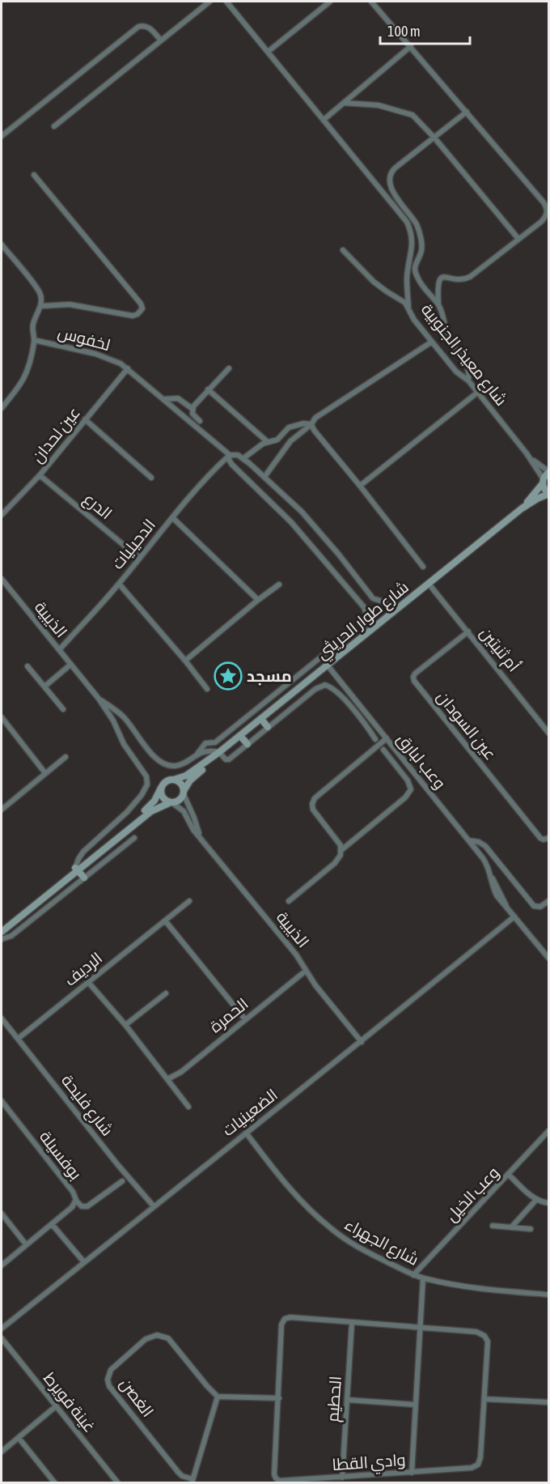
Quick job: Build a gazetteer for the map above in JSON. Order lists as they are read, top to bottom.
{
  "streets": {
    "street": [
      "لخفوس",
      "شارع معيذر الجنوبية",
      "عين لحدان",
      "الدرع",
      "الدحيليات",
      "الذيبية",
      "شارع طوار الحريثي",
      "أم ثنيتين",
      "عين السودان",
      "وعب لبارق",
      "الرديف",
      "الحمرة",
      "شارع فليحة",
      "الضعينيات",
      "بوفسيلة",
      "وعب الخيل",
      "شارع الجهراء",
      "الغصن",
      "الحطيم",
      "غينة فويرط",
      "وادي القطا"
    ]
  },
  "crossings": [
    ["لخفوس", "عين لحدان"],
    ["لخفوس", "الدحيليات"],
    ["لخفوس", "شارع طوار الحريثي"],
    ["شارع معيذر الجنوبية", "شارع طوار الحريثي"],
    ["عين لحدان", "الدرع"],
    ["الدرع", "الدحيليات"],
    ["الدحيليات", "الذيبية"],
    ["الذيبية", "شارع طوار الحريثي"],
    ["الذيبية", "الحمرة"],
    ["الذيبية", "الضعينيات"],
    ["شارع طوار الحريثي", "أم ثنيتين"],
    ["شارع طوار الحريثي", "وعب لبارق"],
    ["أم ثنيتين", "عين السودان"],
    ["وعب لبارق", "الضعينيات"],
    ["الرديف", "شارع فليحة"],
    ["شارع فليحة", "الضعينيات"],
    ["الضعينيات", "شارع الجهراء"],
    ["وعب الخيل", "شارع الجهراء"],
    ["الحطيم", "وادي القطا"]
  ],
  "places": {
    "place": ["مسجد"]
  },
  "scale_bar": "100 m"
}
